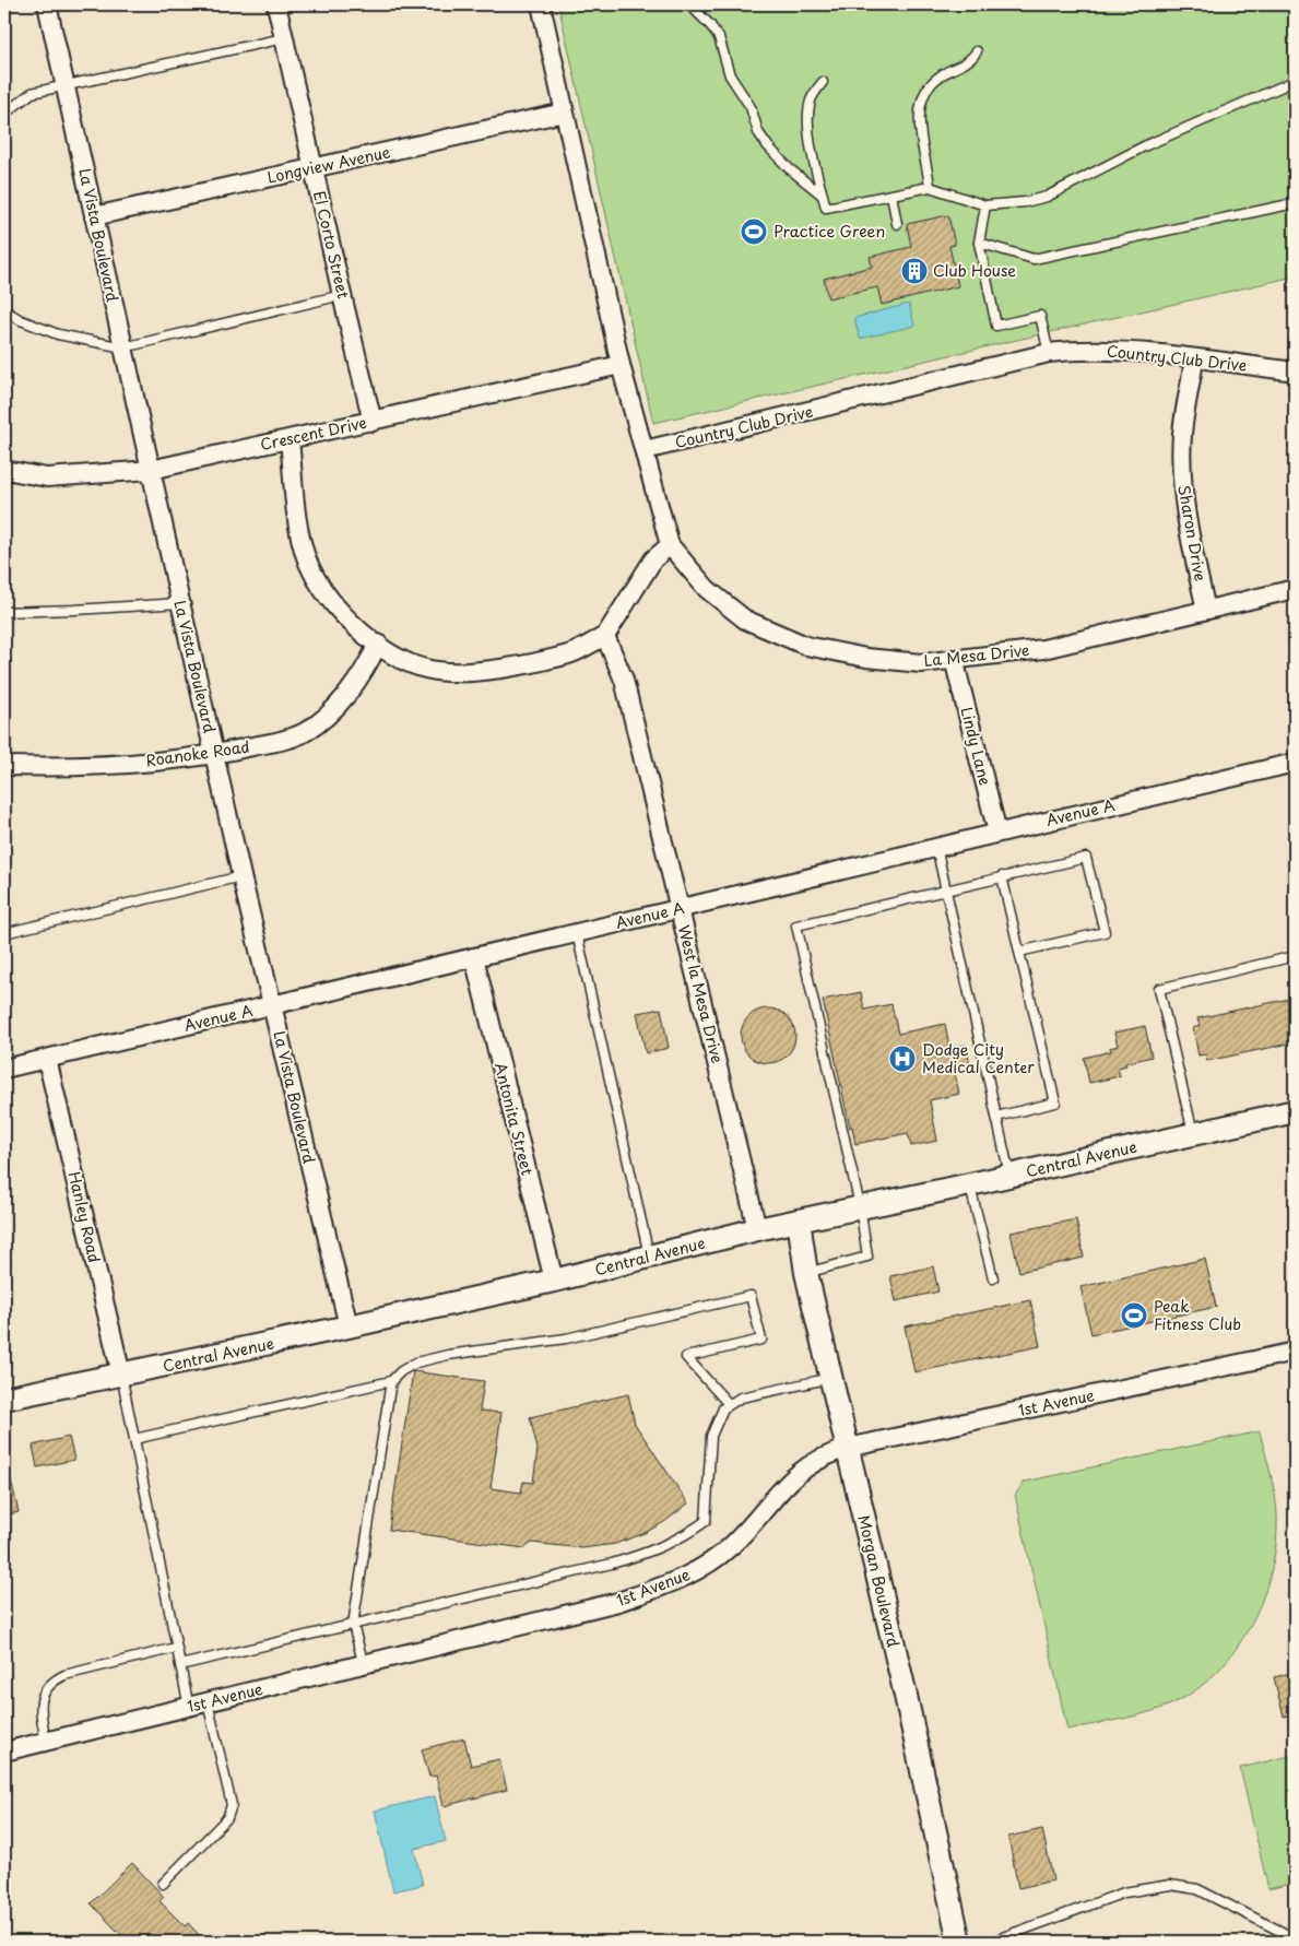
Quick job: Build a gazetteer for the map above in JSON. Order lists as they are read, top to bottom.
{
  "streets": {
    "street": [
      "Longview Avenue",
      "La Vista Boulevard",
      "El Corto Street",
      "Country Club Drive",
      "Crescent Drive",
      "Sharon Drive",
      "La Mesa Drive",
      "Lindy Lane",
      "Roanoke Road",
      "Avenue A",
      "West la Mesa Drive",
      "Antonita Street",
      "Central Avenue",
      "Hanley Road",
      "1st Avenue",
      "Morgan Boulevard"
    ]
  },
  "crossings": [
    ["Longview Avenue", "La Vista Boulevard"],
    ["Longview Avenue", "El Corto Street"],
    ["La Vista Boulevard", "Crescent Drive"],
    ["La Vista Boulevard", "Roanoke Road"],
    ["La Vista Boulevard", "Avenue A"],
    ["La Vista Boulevard", "Central Avenue"],
    ["El Corto Street", "Crescent Drive"],
    ["Country Club Drive", "Sharon Drive"],
    ["Sharon Drive", "La Mesa Drive"],
    ["La Mesa Drive", "Lindy Lane"],
    ["Lindy Lane", "Avenue A"],
    ["Avenue A", "West la Mesa Drive"],
    ["Avenue A", "Antonita Street"],
    ["Avenue A", "Hanley Road"],
    ["West la Mesa Drive", "Central Avenue"],
    ["Antonita Street", "Central Avenue"],
    ["Central Avenue", "Hanley Road"],
    ["Central Avenue", "Morgan Boulevard"],
    ["1st Avenue", "Morgan Boulevard"]
  ],
  "places": {
    "sports": ["Practice Green", "Peak Fitness Club"],
    "building": ["Club House"],
    "hospital": ["Dodge City Medical Center"]
  }
}
